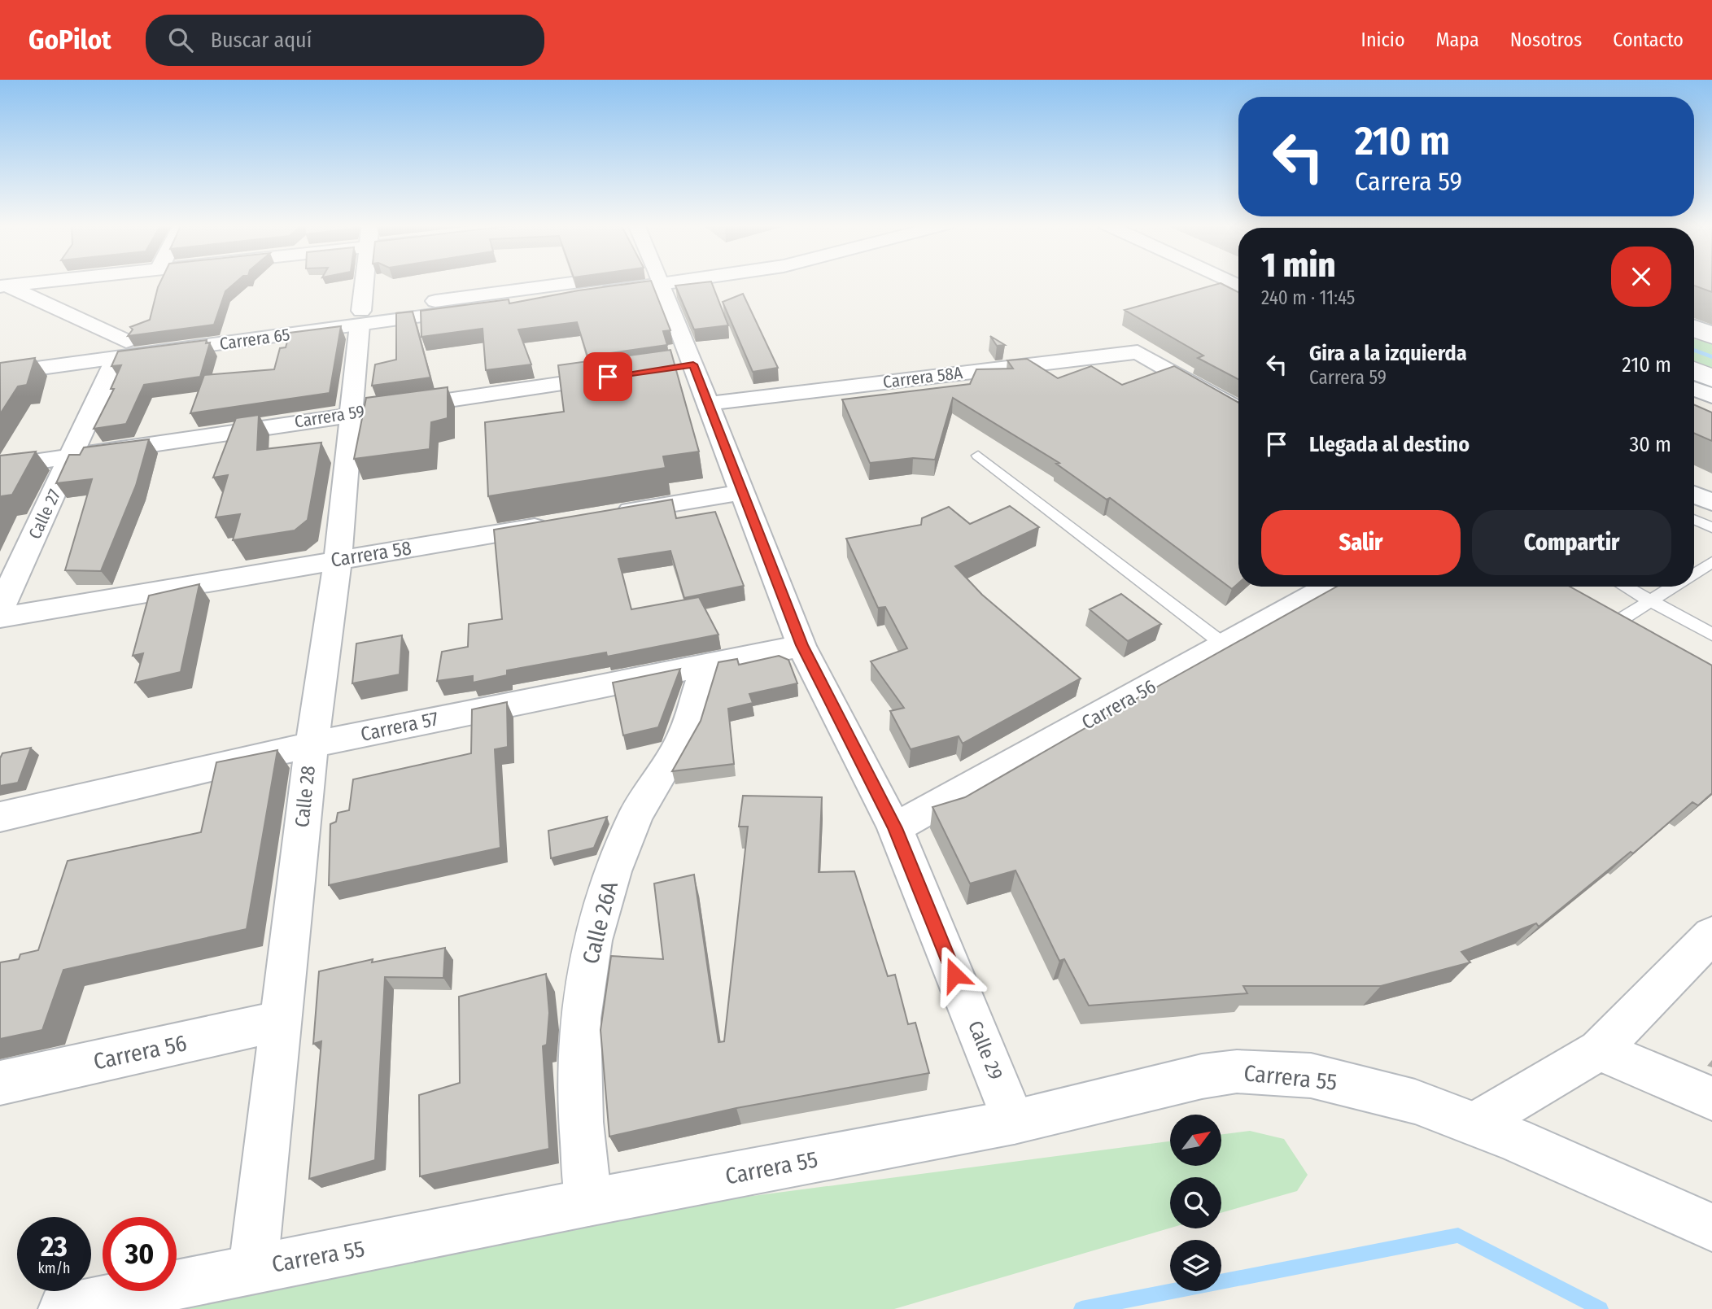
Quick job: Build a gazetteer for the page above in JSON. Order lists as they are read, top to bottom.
{
  "streets": {
    "street": [
      "Carrera 65",
      "Carrera 58A",
      "Carrera 59",
      "Calle 27",
      "Carrera 58",
      "Carrera 56",
      "Carrera 57",
      "Calle 28",
      "Calle 26A",
      "Calle 29",
      "Carrera 55"
    ]
  },
  "crossings": [
    ["Carrera 65", "Calle 27"],
    ["Carrera 65", "Calle 28"],
    ["Carrera 58A", "Calle 29"],
    ["Carrera 59", "Calle 27"],
    ["Carrera 59", "Calle 28"],
    ["Carrera 58", "Calle 28"],
    ["Carrera 56", "Calle 28"],
    ["Carrera 56", "Calle 29"],
    ["Carrera 57", "Calle 28"],
    ["Carrera 57", "Calle 26A"],
    ["Carrera 57", "Calle 29"],
    ["Calle 28", "Carrera 55"],
    ["Calle 26A", "Carrera 55"],
    ["Calle 29", "Carrera 55"]
  ],
  "north": "top right",
  "page": {
    "header": "GoPilot",
    "search": "Buscar aquí",
    "nav": [
      "Inicio",
      "Mapa",
      "Nosotros",
      "Contacto"
    ],
    "turn": ["210 m", "Carrera 59"],
    "heading": ["1 min", "240 m · 11:45"],
    "list": [
      {
        "name": "Gira a la izquierda",
        "note": "Carrera 59",
        "value": "210 m"
      },
      {
        "name": "Llegada al destino",
        "value": "30 m"
      }
    ],
    "buttons": ["Salir", "Compartir"],
    "speed": "23 km/h",
    "limit": "30"
  }
}
